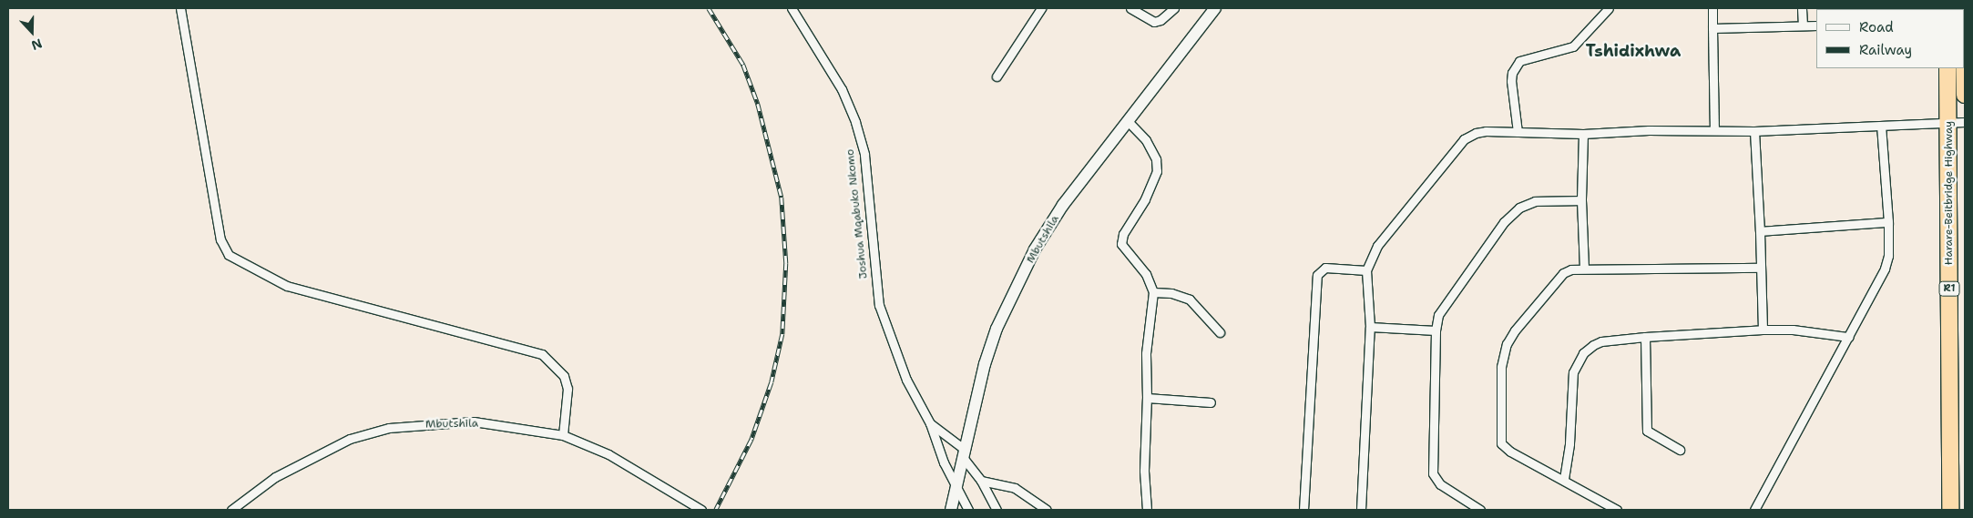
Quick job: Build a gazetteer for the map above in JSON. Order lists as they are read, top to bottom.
{
  "streets": {
    "highway": ["Harare-Beitbridge Highway", "R1"],
    "street": ["Joshua Mqabuko Nkomo", "Mbutshila"]
  },
  "crossings": [
    ["Joshua Mqabuko Nkomo", "Mbutshila"]
  ],
  "districts": ["Tshidixhwa"],
  "legend": ["Road", "Railway"],
  "north": "bottom"
}
